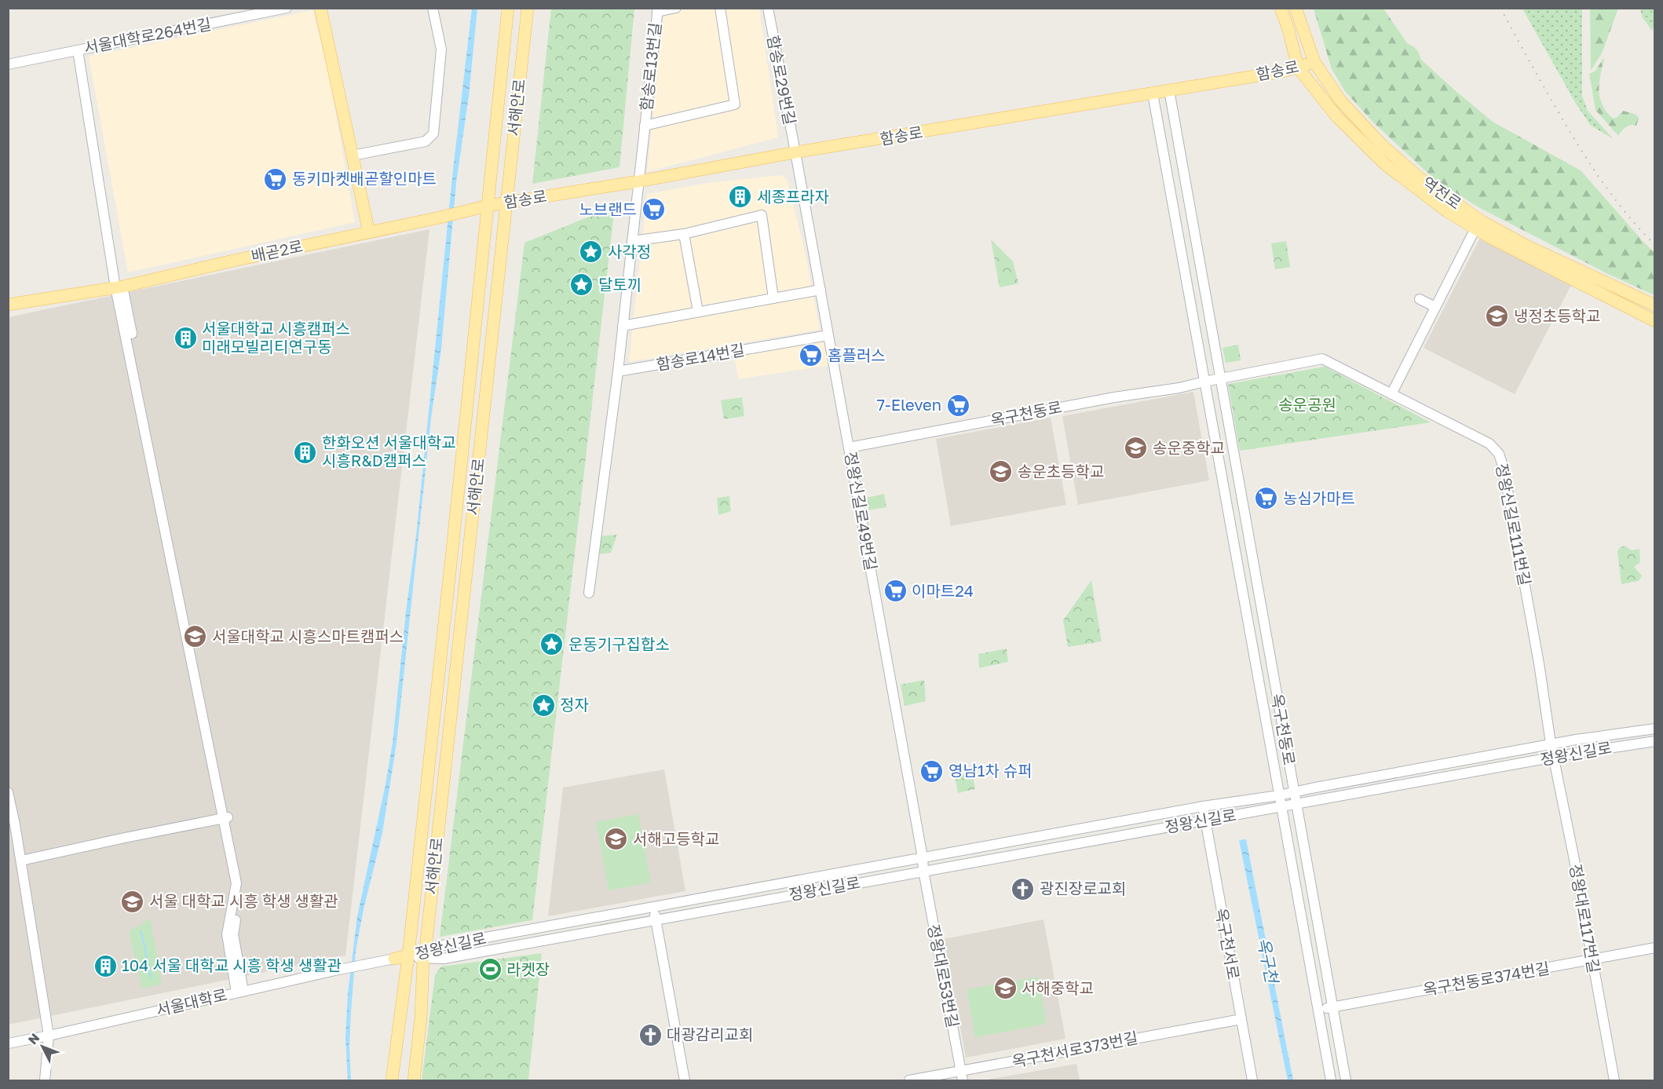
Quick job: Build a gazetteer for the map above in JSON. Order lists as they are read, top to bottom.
{
  "streets": {
    "main road": [
      "함송로",
      "서해안로",
      "역전로",
      "배곧2로"
    ],
    "street": [
      "서울대학로264번길",
      "함송로13번길",
      "함송로29번길",
      "함송로14번길",
      "옥구천동로",
      "정왕신길로49번길",
      "정왕신길로111번길",
      "정왕신길로",
      "정왕대로117번길",
      "옥구천서로",
      "정왕대로53번길",
      "옥구천동로374번길",
      "서울대학로",
      "옥구천서로373번길"
    ]
  },
  "crossings": [
    ["함송로13번길", "함송로"],
    ["함송로", "함송로29번길"],
    ["함송로", "서해안로"],
    ["함송로", "역전로"],
    ["함송로", "배곧2로"],
    ["함송로", "옥구천동로"],
    ["함송로", "정왕신길로49번길"],
    ["함송로29번길", "정왕신길로49번길"],
    ["서해안로", "배곧2로"],
    ["서해안로", "정왕신길로"],
    ["함송로14번길", "정왕신길로49번길"],
    ["옥구천동로", "정왕신길로49번길"],
    ["옥구천동로", "정왕신길로111번길"],
    ["옥구천동로", "정왕신길로"],
    ["옥구천동로", "옥구천동로374번길"],
    ["정왕신길로49번길", "정왕신길로"],
    ["정왕신길로49번길", "정왕대로53번길"],
    ["정왕신길로111번길", "정왕신길로"],
    ["정왕신길로111번길", "정왕대로117번길"],
    ["정왕신길로", "정왕대로117번길"],
    ["정왕신길로", "옥구천서로"],
    ["정왕신길로", "정왕대로53번길"],
    ["정왕대로117번길", "옥구천동로374번길"],
    ["옥구천서로", "옥구천서로373번길"],
    ["정왕대로53번길", "옥구천서로373번길"]
  ],
  "water": ["옥구천"],
  "parks": ["송운공원"],
  "places": {
    "supermarket": [
      "동키마켓배곧할인마트",
      "노브랜드",
      "홈플러스",
      "7-Eleven",
      "농심가마트",
      "이마트24",
      "영남1차 슈퍼"
    ],
    "building": [
      "세종프라자",
      "서울대학교 시흥캠퍼스 미래모빌리티연구동",
      "한화오션 서울대학교 시흥R&D캠퍼스",
      "104 서울 대학교 시흥 학생 생활관"
    ],
    "place": [
      "사각정",
      "달토끼",
      "운동기구집합소",
      "정자"
    ],
    "school or university": [
      "냉정초등학교",
      "송운중학교",
      "송운초등학교",
      "서울대학교 시흥스마트캠퍼스",
      "서해고등학교",
      "서울 대학교 시흥 학생 생활관",
      "서해중학교"
    ],
    "church": ["광진장로교회", "대광감리교회"],
    "sports": ["라켓장"]
  },
  "north": "top left"
}
